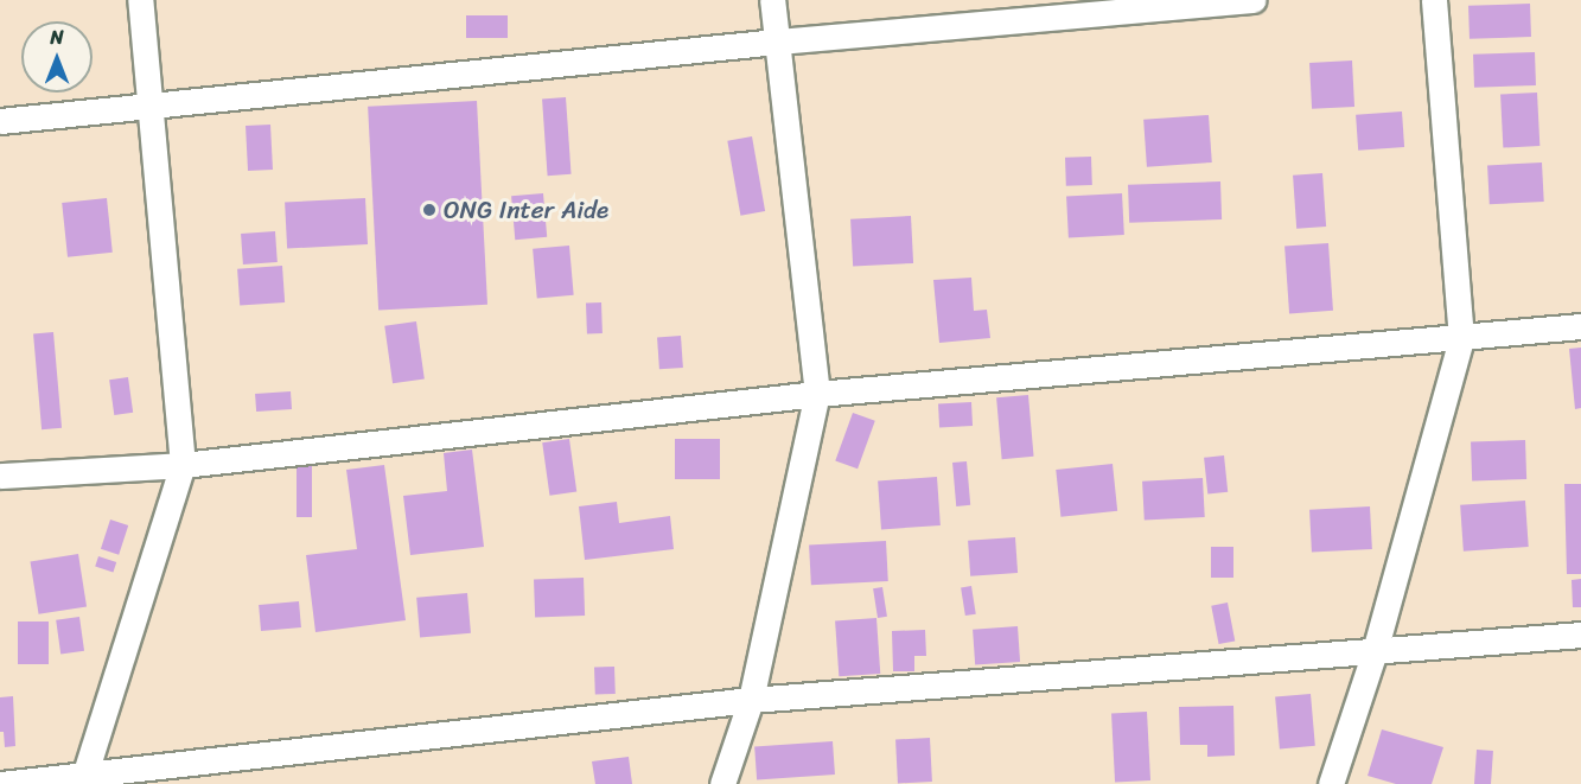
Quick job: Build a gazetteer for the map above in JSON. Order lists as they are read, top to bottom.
{
  "places": ["ONG Inter Aide"],
  "north": "top"
}
